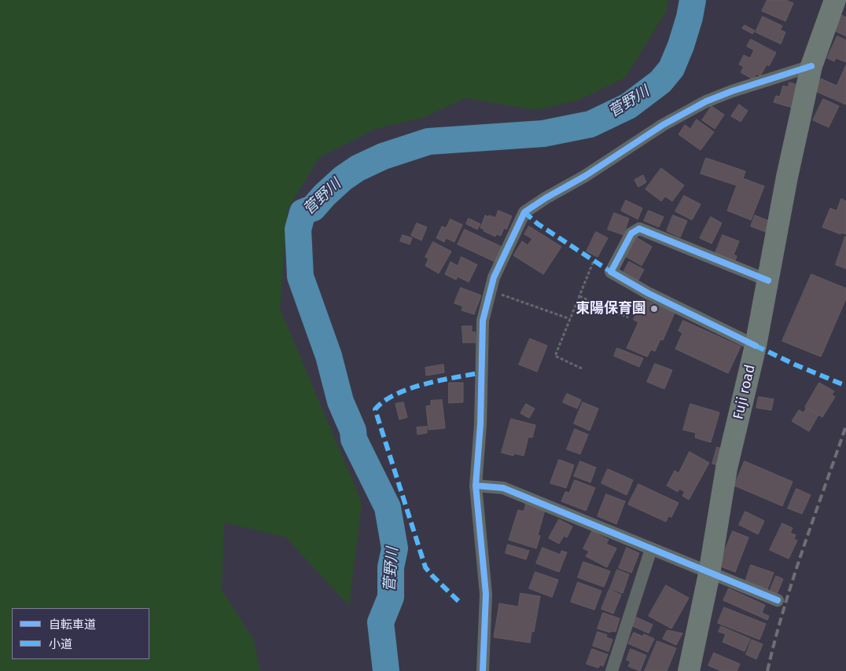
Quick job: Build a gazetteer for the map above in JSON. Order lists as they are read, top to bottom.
{
  "streets": {
    "highway": ["Fuji road"]
  },
  "water": ["菅野川"],
  "places": ["東陽保育園"],
  "legend": ["自転車道", "小道"]
}
